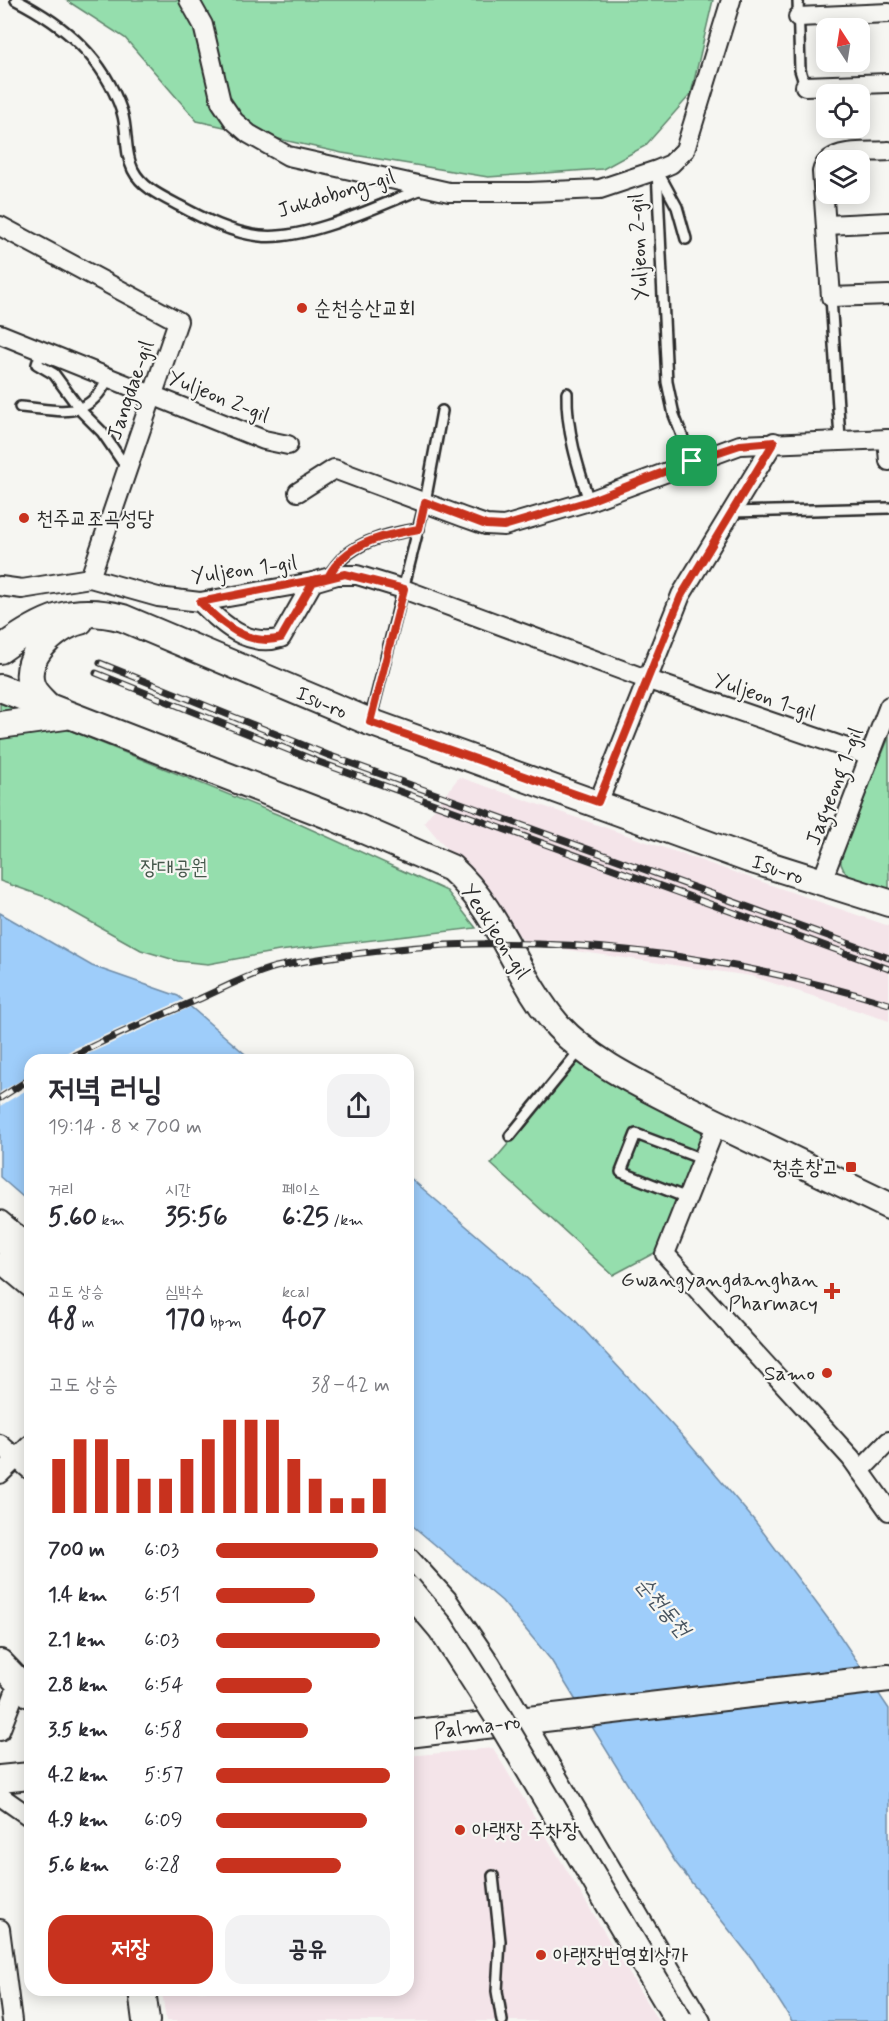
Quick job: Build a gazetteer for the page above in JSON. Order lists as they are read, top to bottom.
{
  "streets": {
    "main road": ["Isu-ro", "Yeokjeon-gil", "Palma-ro"],
    "street": [
      "Jukdobong-gil",
      "Yuljeon 2-gil",
      "Jangdae-gil",
      "Yuljeon 1-gil",
      "Jagyeong 1-gil"
    ]
  },
  "crossings": [
    ["Jukdobong-gil", "Yuljeon 2-gil"],
    ["Yuljeon 2-gil", "Jangdae-gil"],
    ["Jangdae-gil", "Yuljeon 1-gil"],
    ["Yuljeon 1-gil", "Jagyeong 1-gil"],
    ["Isu-ro", "Jagyeong 1-gil"]
  ],
  "water": ["순천동천"],
  "parks": ["장대공원"],
  "places": {
    "other": [
      "순천승산교회",
      "천주교조곡성당",
      "Samo",
      "아랫장 주차장",
      "아랫장번영회상가"
    ],
    "transit": ["청춘창고"],
    "health": ["Gwangyangdanghan Pharmacy"]
  },
  "north": "top",
  "page": {
    "heading": ["저녁 러닝", "19:14 · 8 × 700 m"],
    "stats": [
      ["거리", "5.60 km"],
      ["시간", "35:56"],
      ["페이스", "6:25 /km"],
      ["고도 상승", "48 m"],
      ["심박수", "170 bpm"],
      ["kcal", "407"]
    ],
    "chart": ["고도 상승", "38–42 m"],
    "list": [
      {
        "name": "700 m",
        "note": "6:03"
      },
      {
        "name": "1.4 km",
        "note": "6:51"
      },
      {
        "name": "2.1 km",
        "note": "6:03"
      },
      {
        "name": "2.8 km",
        "note": "6:54"
      },
      {
        "name": "3.5 km",
        "note": "6:58"
      },
      {
        "name": "4.2 km",
        "note": "5:57"
      },
      {
        "name": "4.9 km",
        "note": "6:09"
      },
      {
        "name": "5.6 km",
        "note": "6:28"
      }
    ],
    "buttons": ["저장", "공유"]
  }
}
